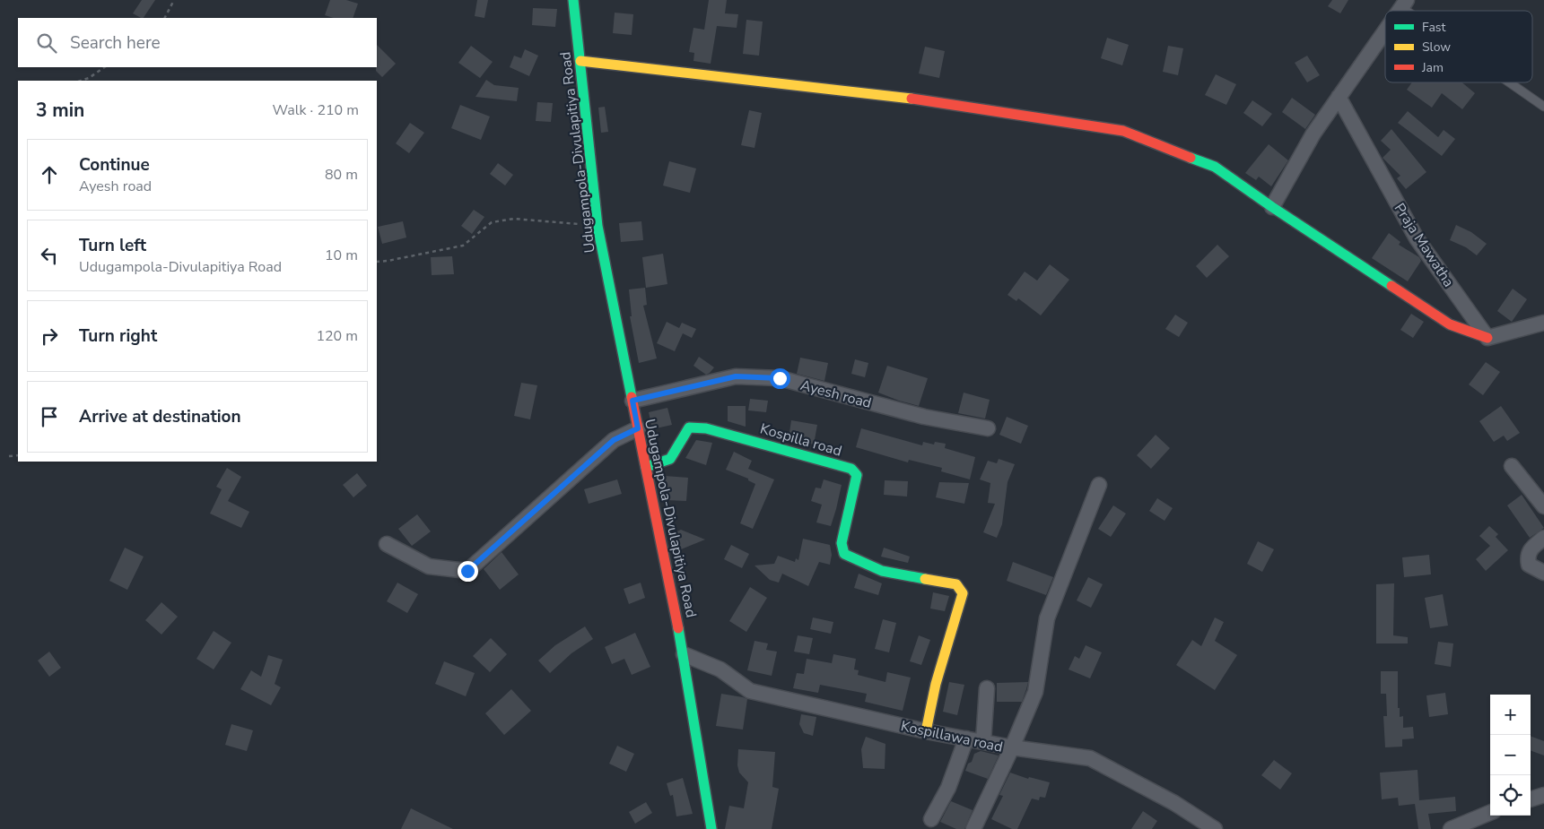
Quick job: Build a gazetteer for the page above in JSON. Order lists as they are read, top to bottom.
{
  "streets": {
    "street": [
      "Udugampola-Divulapitiya Road",
      "Praja Mawatha",
      "Ayesh road",
      "Kospilla road",
      "Kospillawa road"
    ]
  },
  "crossings": [
    ["Udugampola-Divulapitiya Road", "Ayesh road"],
    ["Udugampola-Divulapitiya Road", "Kospilla road"],
    ["Udugampola-Divulapitiya Road", "Kospillawa road"],
    ["Kospilla road", "Kospillawa road"]
  ],
  "legend": ["Fast", "Slow", "Jam"],
  "page": {
    "search": "Search here",
    "heading": ["3 min", "Walk · 210 m"],
    "list": [
      ["Continue", "Ayesh road", "80 m"],
      ["Turn left", "Udugampola-Divulapitiya Road", "10 m"],
      ["Turn right", "120 m"],
      "Arrive at destination"
    ],
    "map_buttons": ["+", "−"]
  }
}
